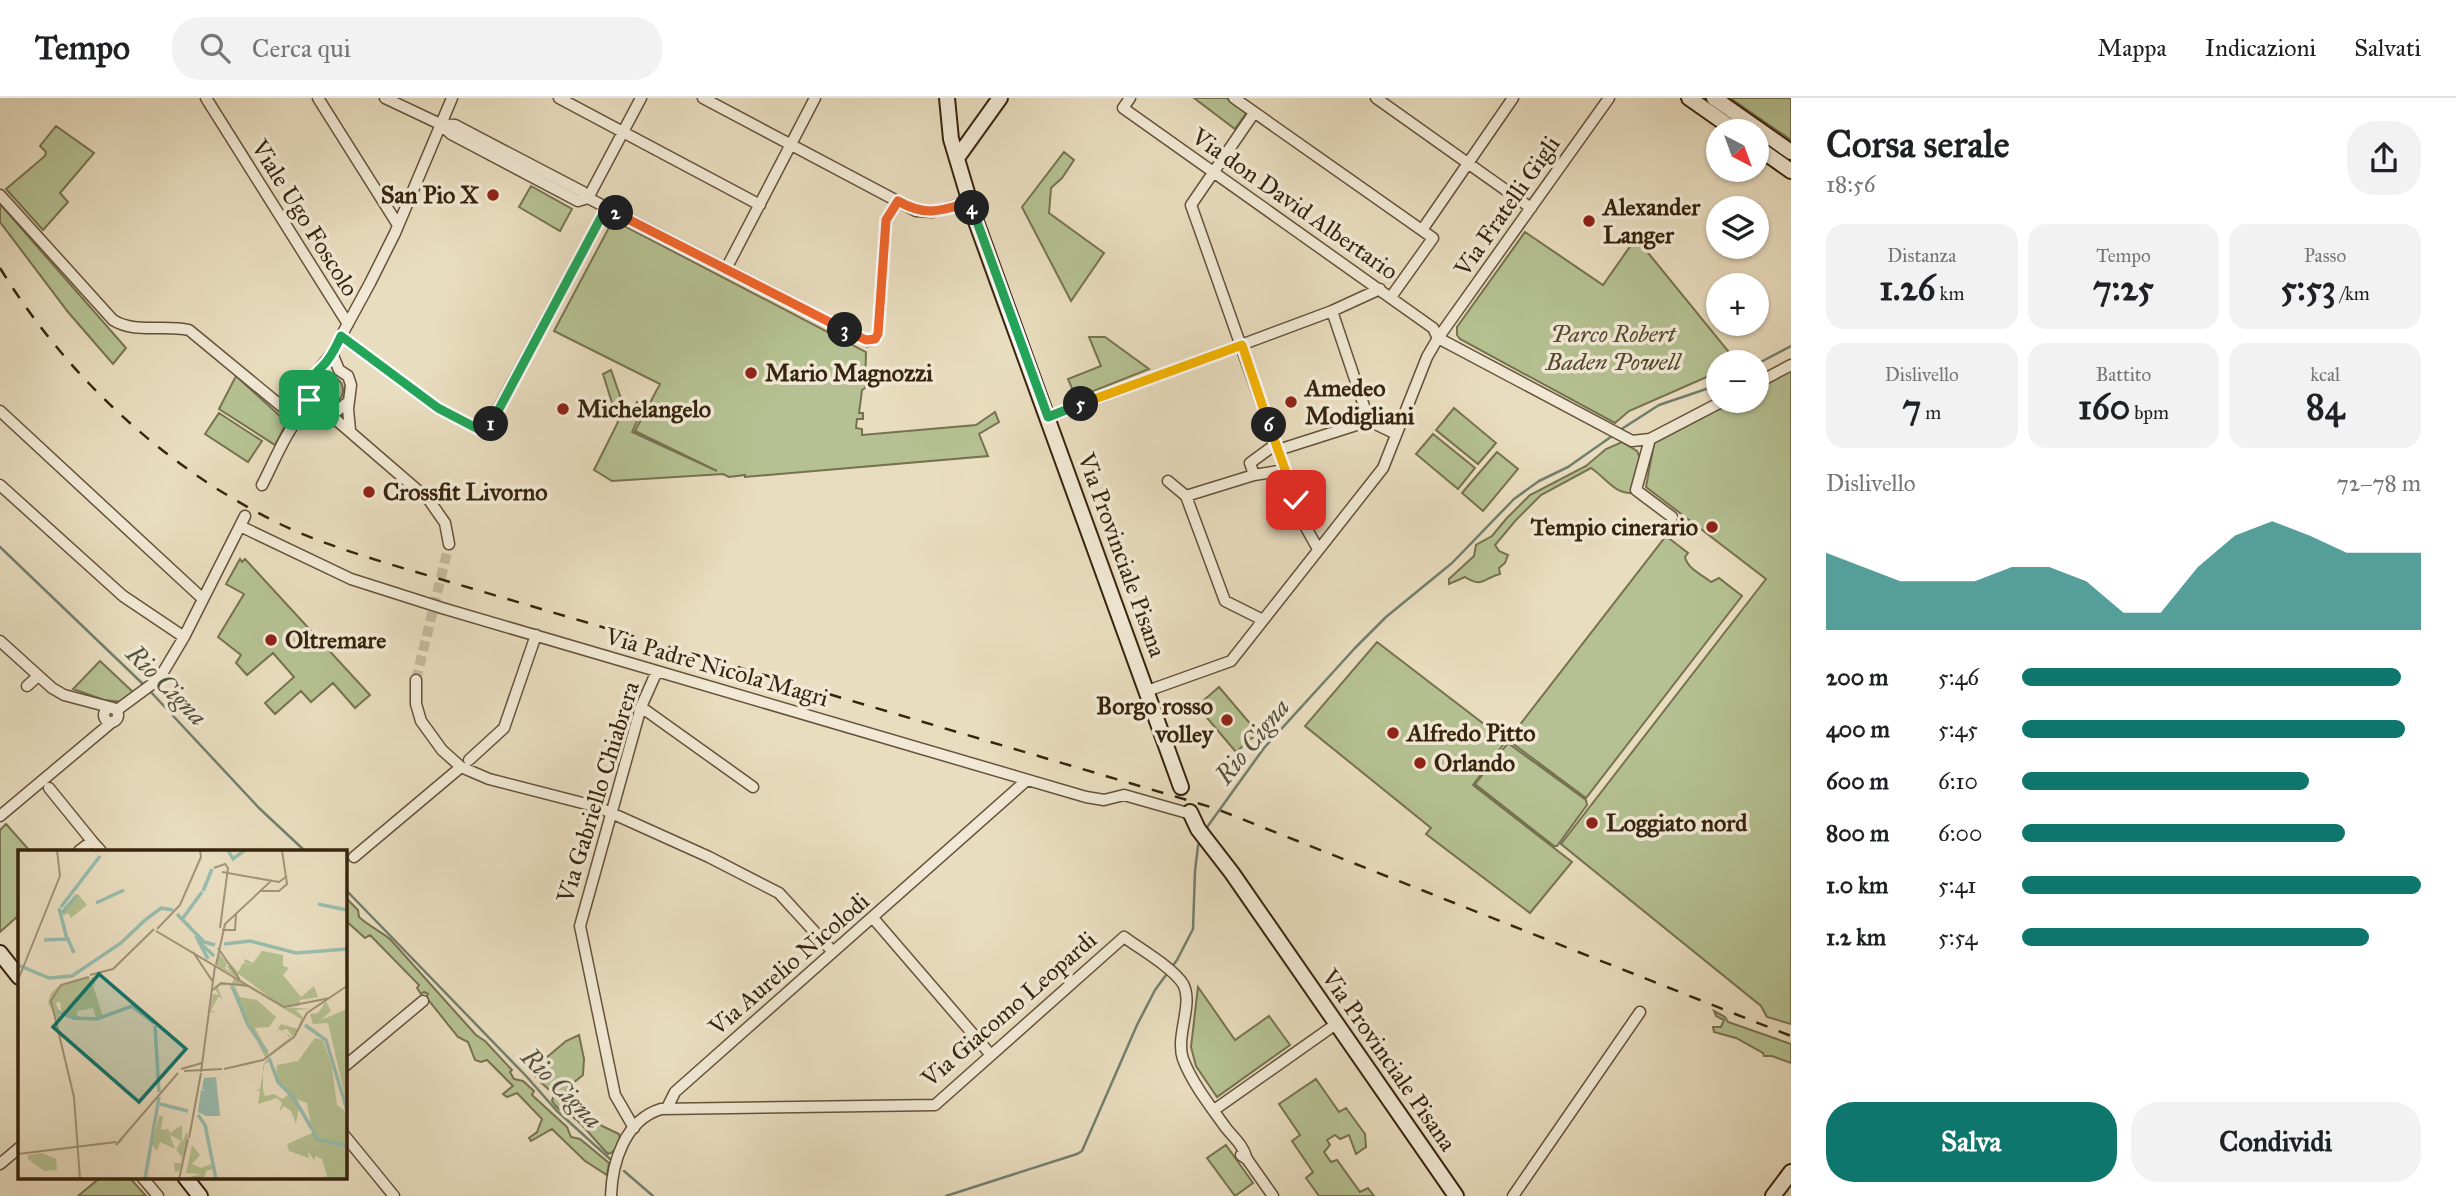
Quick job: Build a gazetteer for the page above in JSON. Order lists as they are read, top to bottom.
{
  "streets": {
    "street": [
      "Via don David Albertario",
      "Via Fratelli Gigli",
      "Viale Ugo Foscolo",
      "Via Provinciale Pisana",
      "Via Padre Nicola Magri",
      "Via Gabriello Chiabrera",
      "Via Aurelio Nicolodi",
      "Via Giacomo Leopardi"
    ]
  },
  "crossings": [
    ["Via don David Albertario", "Via Fratelli Gigli"],
    ["Via Fratelli Gigli", "Via Provinciale Pisana"],
    ["Via Provinciale Pisana", "Via Padre Nicola Magri"],
    ["Via Padre Nicola Magri", "Via Gabriello Chiabrera"],
    ["Via Padre Nicola Magri", "Via Aurelio Nicolodi"],
    ["Via Gabriello Chiabrera", "Via Aurelio Nicolodi"],
    ["Via Aurelio Nicolodi", "Via Giacomo Leopardi"]
  ],
  "water": ["Rio Cigna"],
  "parks": ["Parco Robert Baden Powell"],
  "places": [
    "San Pio X",
    "Alexander Langer",
    "Mario Magnozzi",
    "Amedeo Modigliani",
    "Michelangelo",
    "Crossfit Livorno",
    "Tempio cinerario",
    "Oltremare",
    "Borgo rosso volley",
    "Alfredo Pitto",
    "Orlando",
    "Loggiato nord"
  ],
  "north": "bottom right",
  "page": {
    "header": "Tempo",
    "search": "Cerca qui",
    "nav": ["Mappa", "Indicazioni", "Salvati"],
    "heading": ["Corsa serale", "18:56"],
    "map_buttons": ["+", "−"],
    "pins": [
      "4",
      "2",
      "3",
      "5",
      "1",
      "6"
    ],
    "stats": [
      ["Distanza", "1.26 km"],
      ["Tempo", "7:25"],
      ["Passo", "5:53 /km"],
      ["Dislivello", "7 m"],
      ["Battito", "160 bpm"],
      ["kcal", "84"]
    ],
    "chart": ["Dislivello", "72–78 m"],
    "list": [
      {
        "name": "200 m",
        "note": "5:46"
      },
      {
        "name": "400 m",
        "note": "5:45"
      },
      {
        "name": "600 m",
        "note": "6:10"
      },
      {
        "name": "800 m",
        "note": "6:00"
      },
      {
        "name": "1.0 km",
        "note": "5:41"
      },
      {
        "name": "1.2 km",
        "note": "5:54"
      }
    ],
    "buttons": ["Salva", "Condividi"]
  }
}
